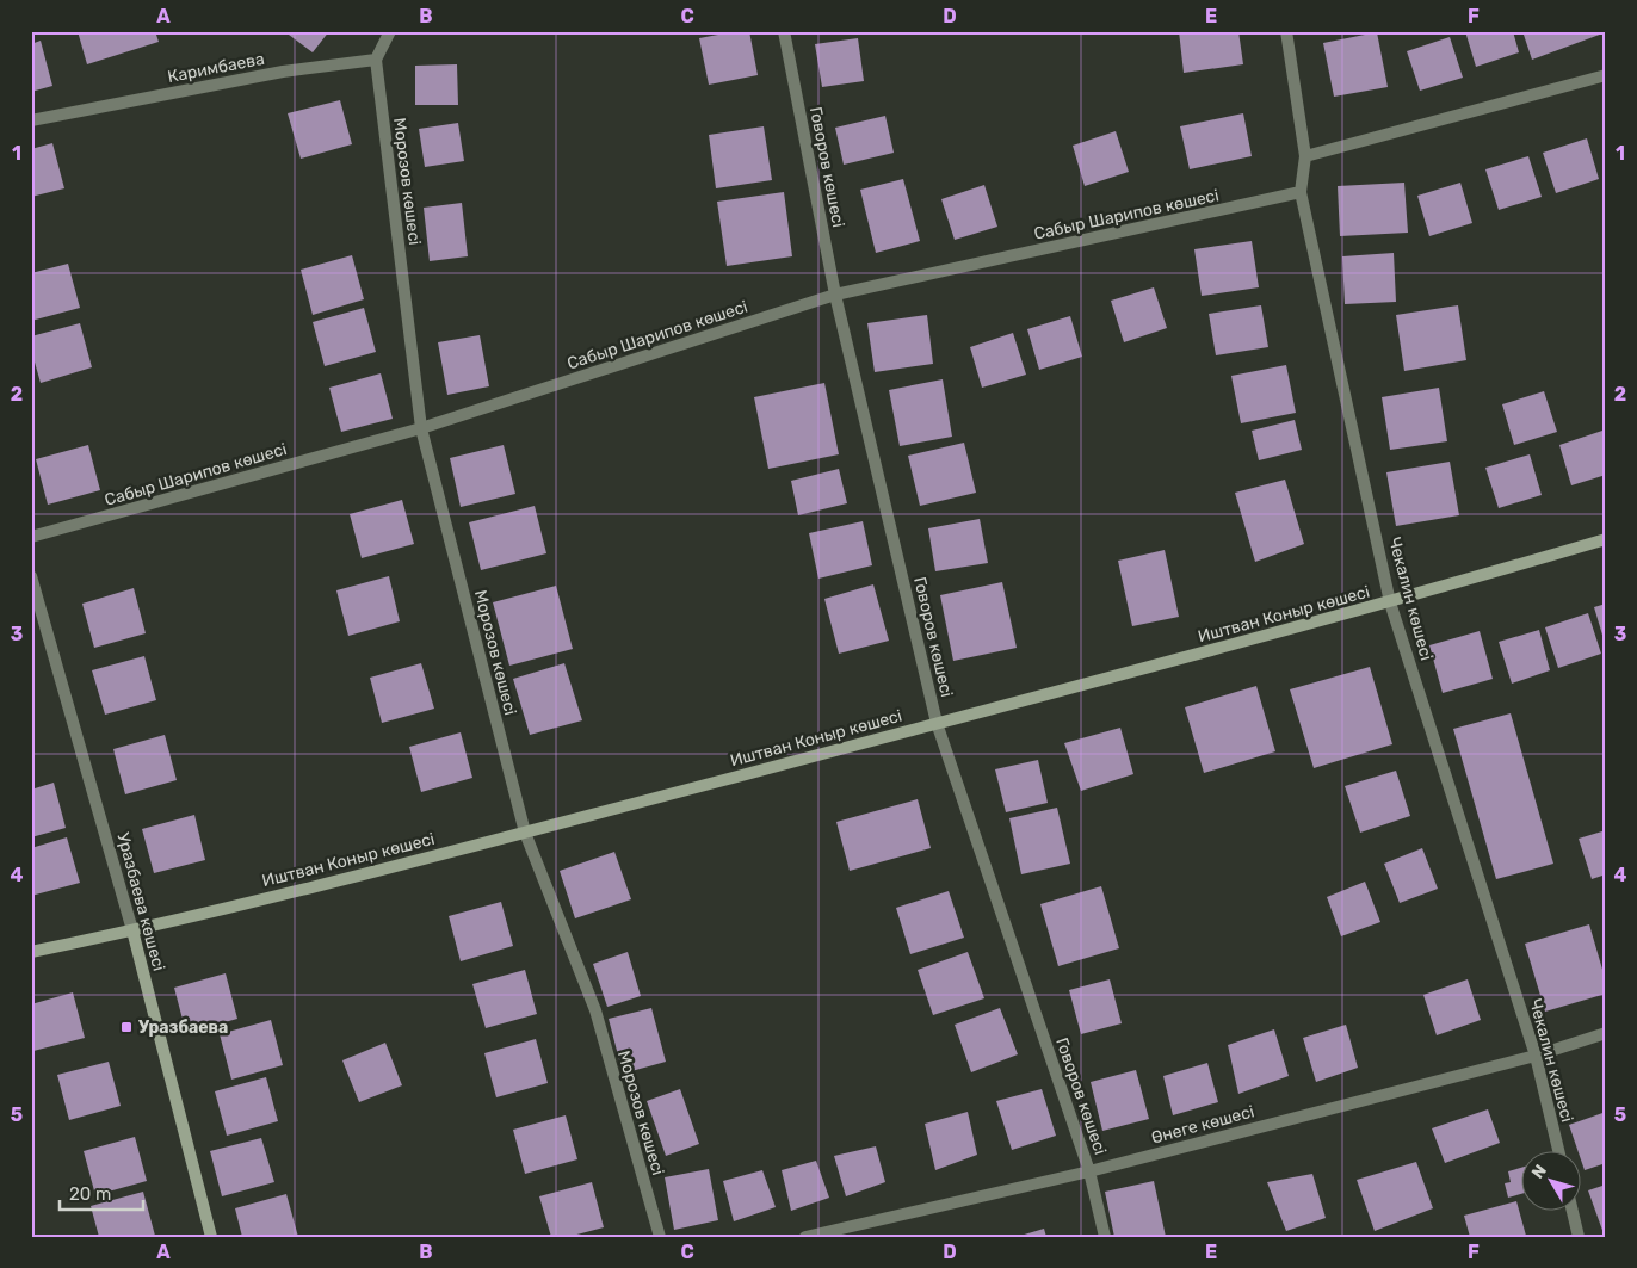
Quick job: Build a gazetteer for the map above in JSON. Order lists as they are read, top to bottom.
{
  "streets": {
    "street": [
      "Каримбаева",
      "Говоров көшесі",
      "Морозов көшесі",
      "Сабыр Шарипов көшесі",
      "Чекалин көшесі",
      "Иштван Коныр көшесі",
      "Уразбаева көшесі",
      "Өнеге көшесі"
    ]
  },
  "crossings": [
    ["Каримбаева", "Морозов көшесі"],
    ["Говоров көшесі", "Сабыр Шарипов көшесі"],
    ["Говоров көшесі", "Иштван Коныр көшесі"],
    ["Говоров көшесі", "Өнеге көшесі"],
    ["Морозов көшесі", "Сабыр Шарипов көшесі"],
    ["Морозов көшесі", "Иштван Коныр көшесі"],
    ["Сабыр Шарипов көшесі", "Чекалин көшесі"],
    ["Чекалин көшесі", "Иштван Коныр көшесі"],
    ["Чекалин көшесі", "Өнеге көшесі"],
    ["Иштван Коныр көшесі", "Уразбаева көшесі"]
  ],
  "places": {
    "transit": ["Уразбаева"]
  },
  "scale_bar": "20 m",
  "north": "top left",
  "grid": {
    "columns": [
      "A",
      "B",
      "C",
      "D",
      "E",
      "F"
    ],
    "rows": [
      "1",
      "2",
      "3",
      "4",
      "5"
    ]
  }
}
